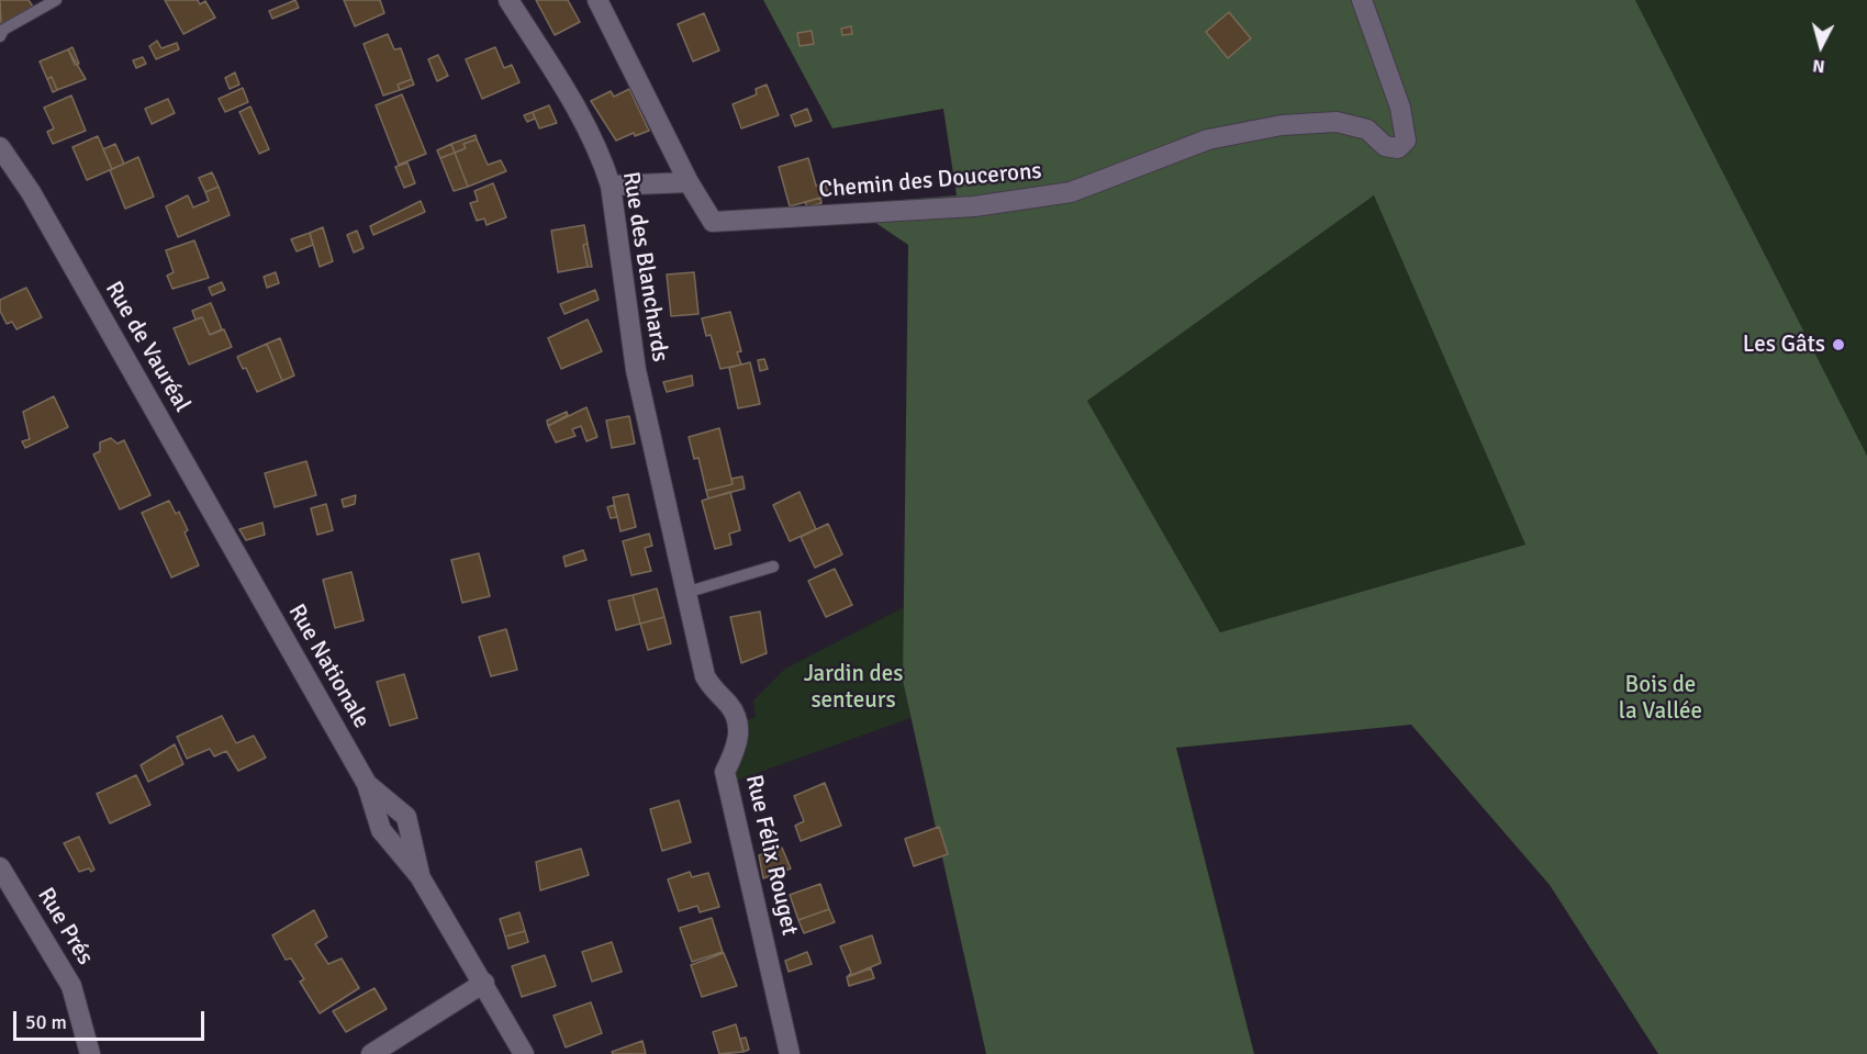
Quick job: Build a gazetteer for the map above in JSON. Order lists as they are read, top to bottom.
{
  "streets": {
    "street": [
      "Chemin des Doucerons",
      "Rue des Blanchards",
      "Rue de Vauréal",
      "Rue Nationale",
      "Rue Félix Rouget",
      "Rue Prés"
    ]
  },
  "crossings": [
    ["Chemin des Doucerons", "Rue des Blanchards"],
    ["Rue des Blanchards", "Rue Félix Rouget"],
    ["Rue de Vauréal", "Rue Nationale"]
  ],
  "parks": ["Jardin des senteurs", "Bois de la Vallée"],
  "places": ["Les Gâts"],
  "scale_bar": "50 m",
  "north": "bottom"
}
